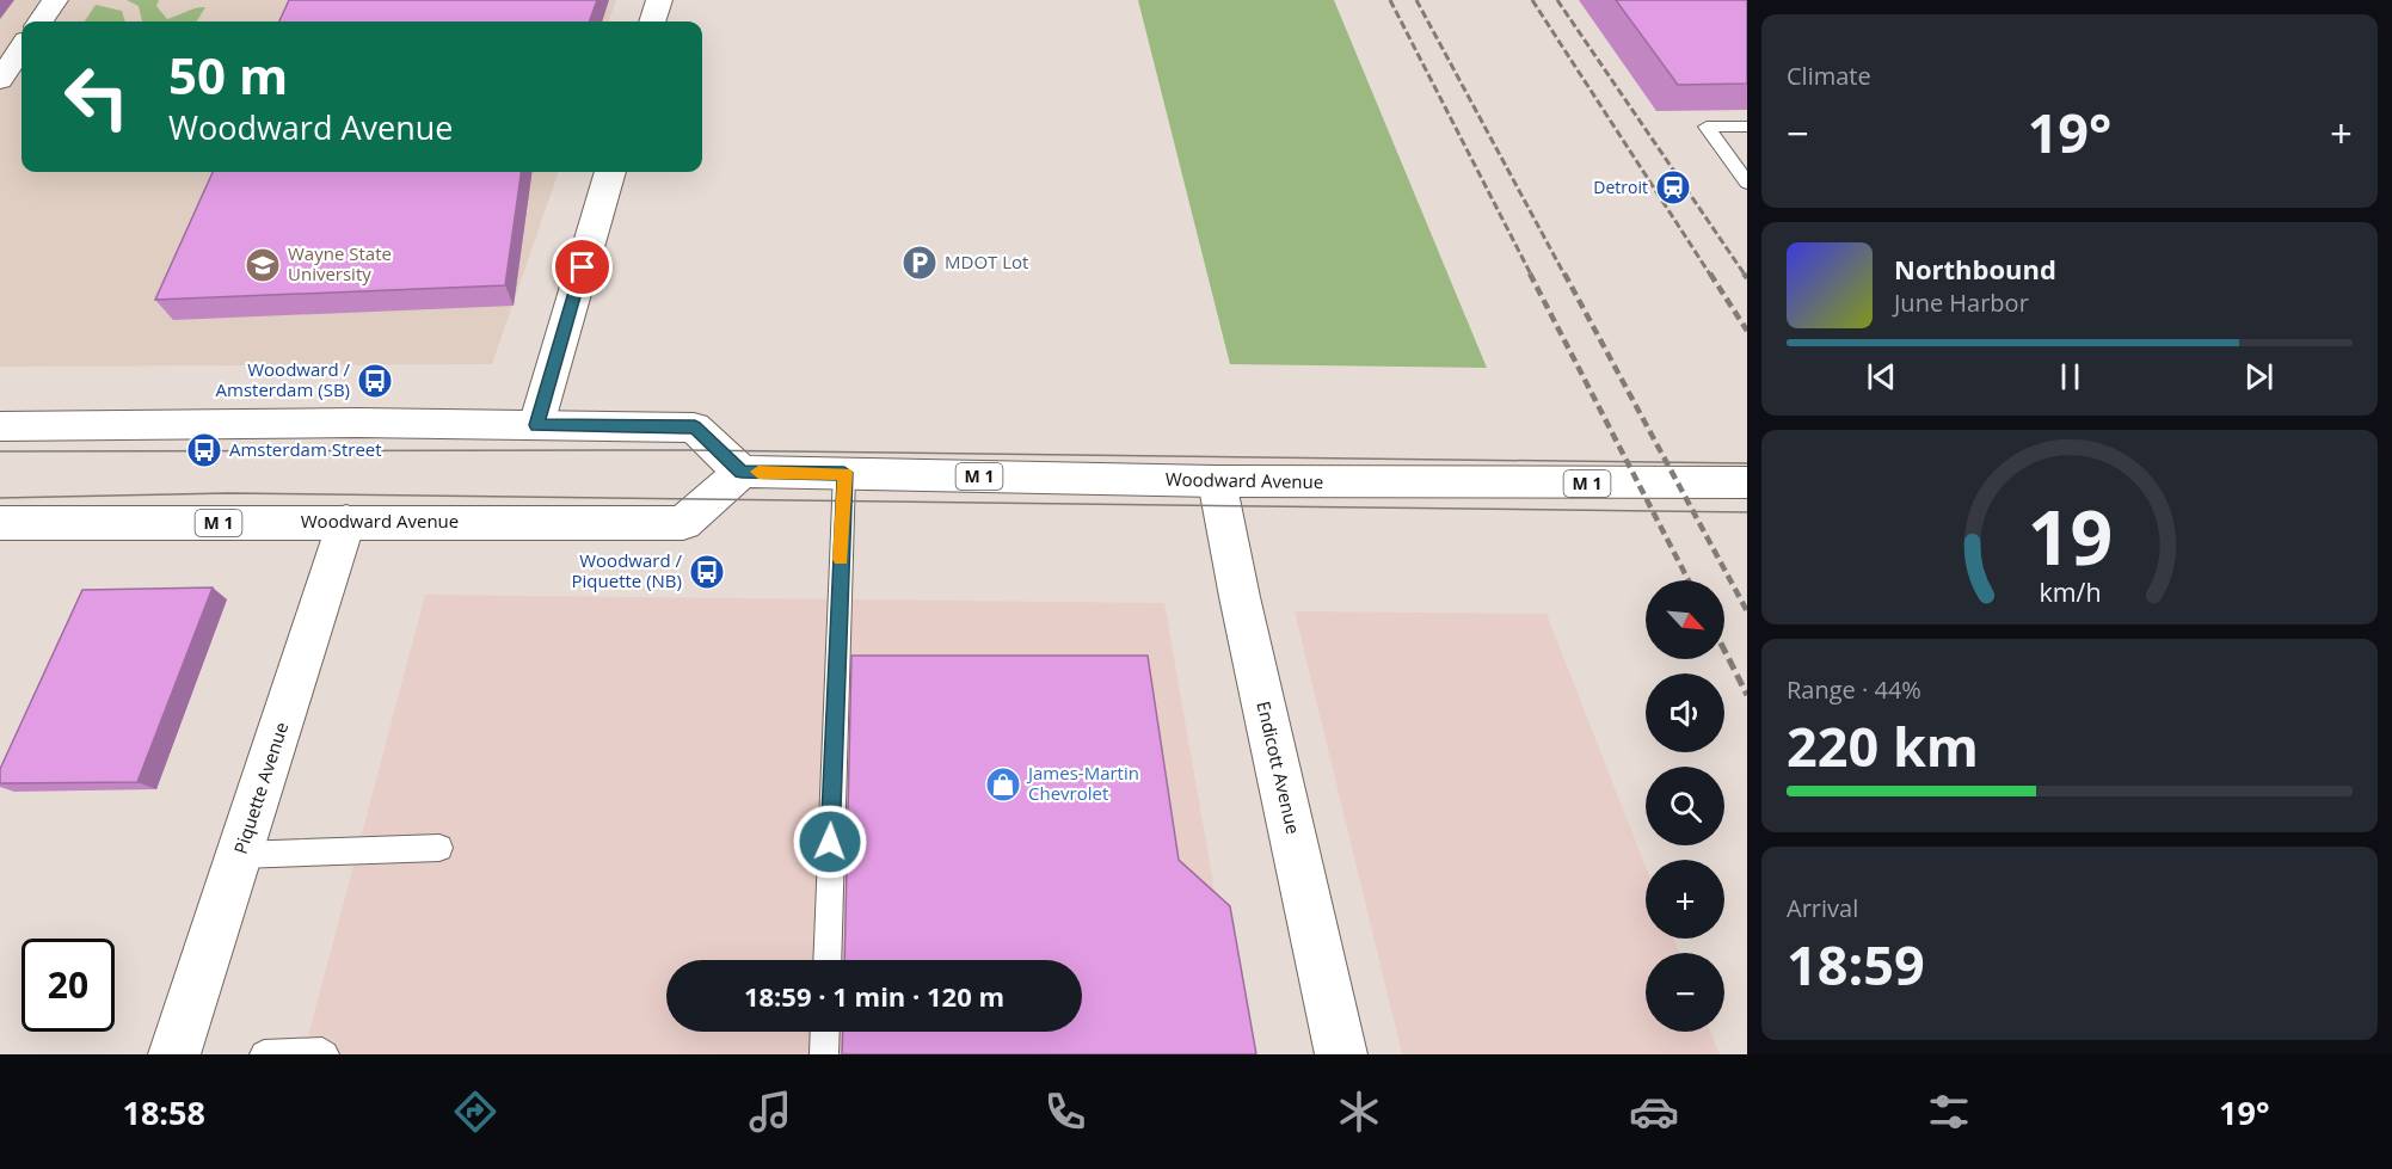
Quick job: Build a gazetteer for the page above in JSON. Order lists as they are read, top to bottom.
{
  "streets": {
    "main road": [
      "M 1",
      "Woodward Avenue",
      "Endicott Avenue",
      "Piquette Avenue"
    ]
  },
  "crossings": [
    ["Woodward Avenue", "Endicott Avenue"],
    ["Woodward Avenue", "Piquette Avenue"]
  ],
  "places": {
    "station": ["Detroit"],
    "parking": ["MDOT Lot"],
    "school or university": ["Wayne State University"],
    "bus stop": ["Woodward / Amsterdam (SB)", "Amsterdam Street", "Woodward / Piquette (NB)"],
    "shop": ["James-Martin Chevrolet"]
  },
  "north": "bottom right",
  "page": {
    "tile": [
      "Climate",
      ["Range · 44%", "220 km"],
      ["Arrival", "18:59"]
    ],
    "turn": ["50 m", "Woodward Avenue"],
    "heat": ["−", "19°", "+"],
    "song": ["Northbound", "June Harbor"],
    "map_buttons": ["+", "−"],
    "limit": "20",
    "trip": "18:59 · 1 min · 120 m",
    "tabs": ["18:58", "19°"],
    "gauge": ["19", "km/h"]
  }
}
